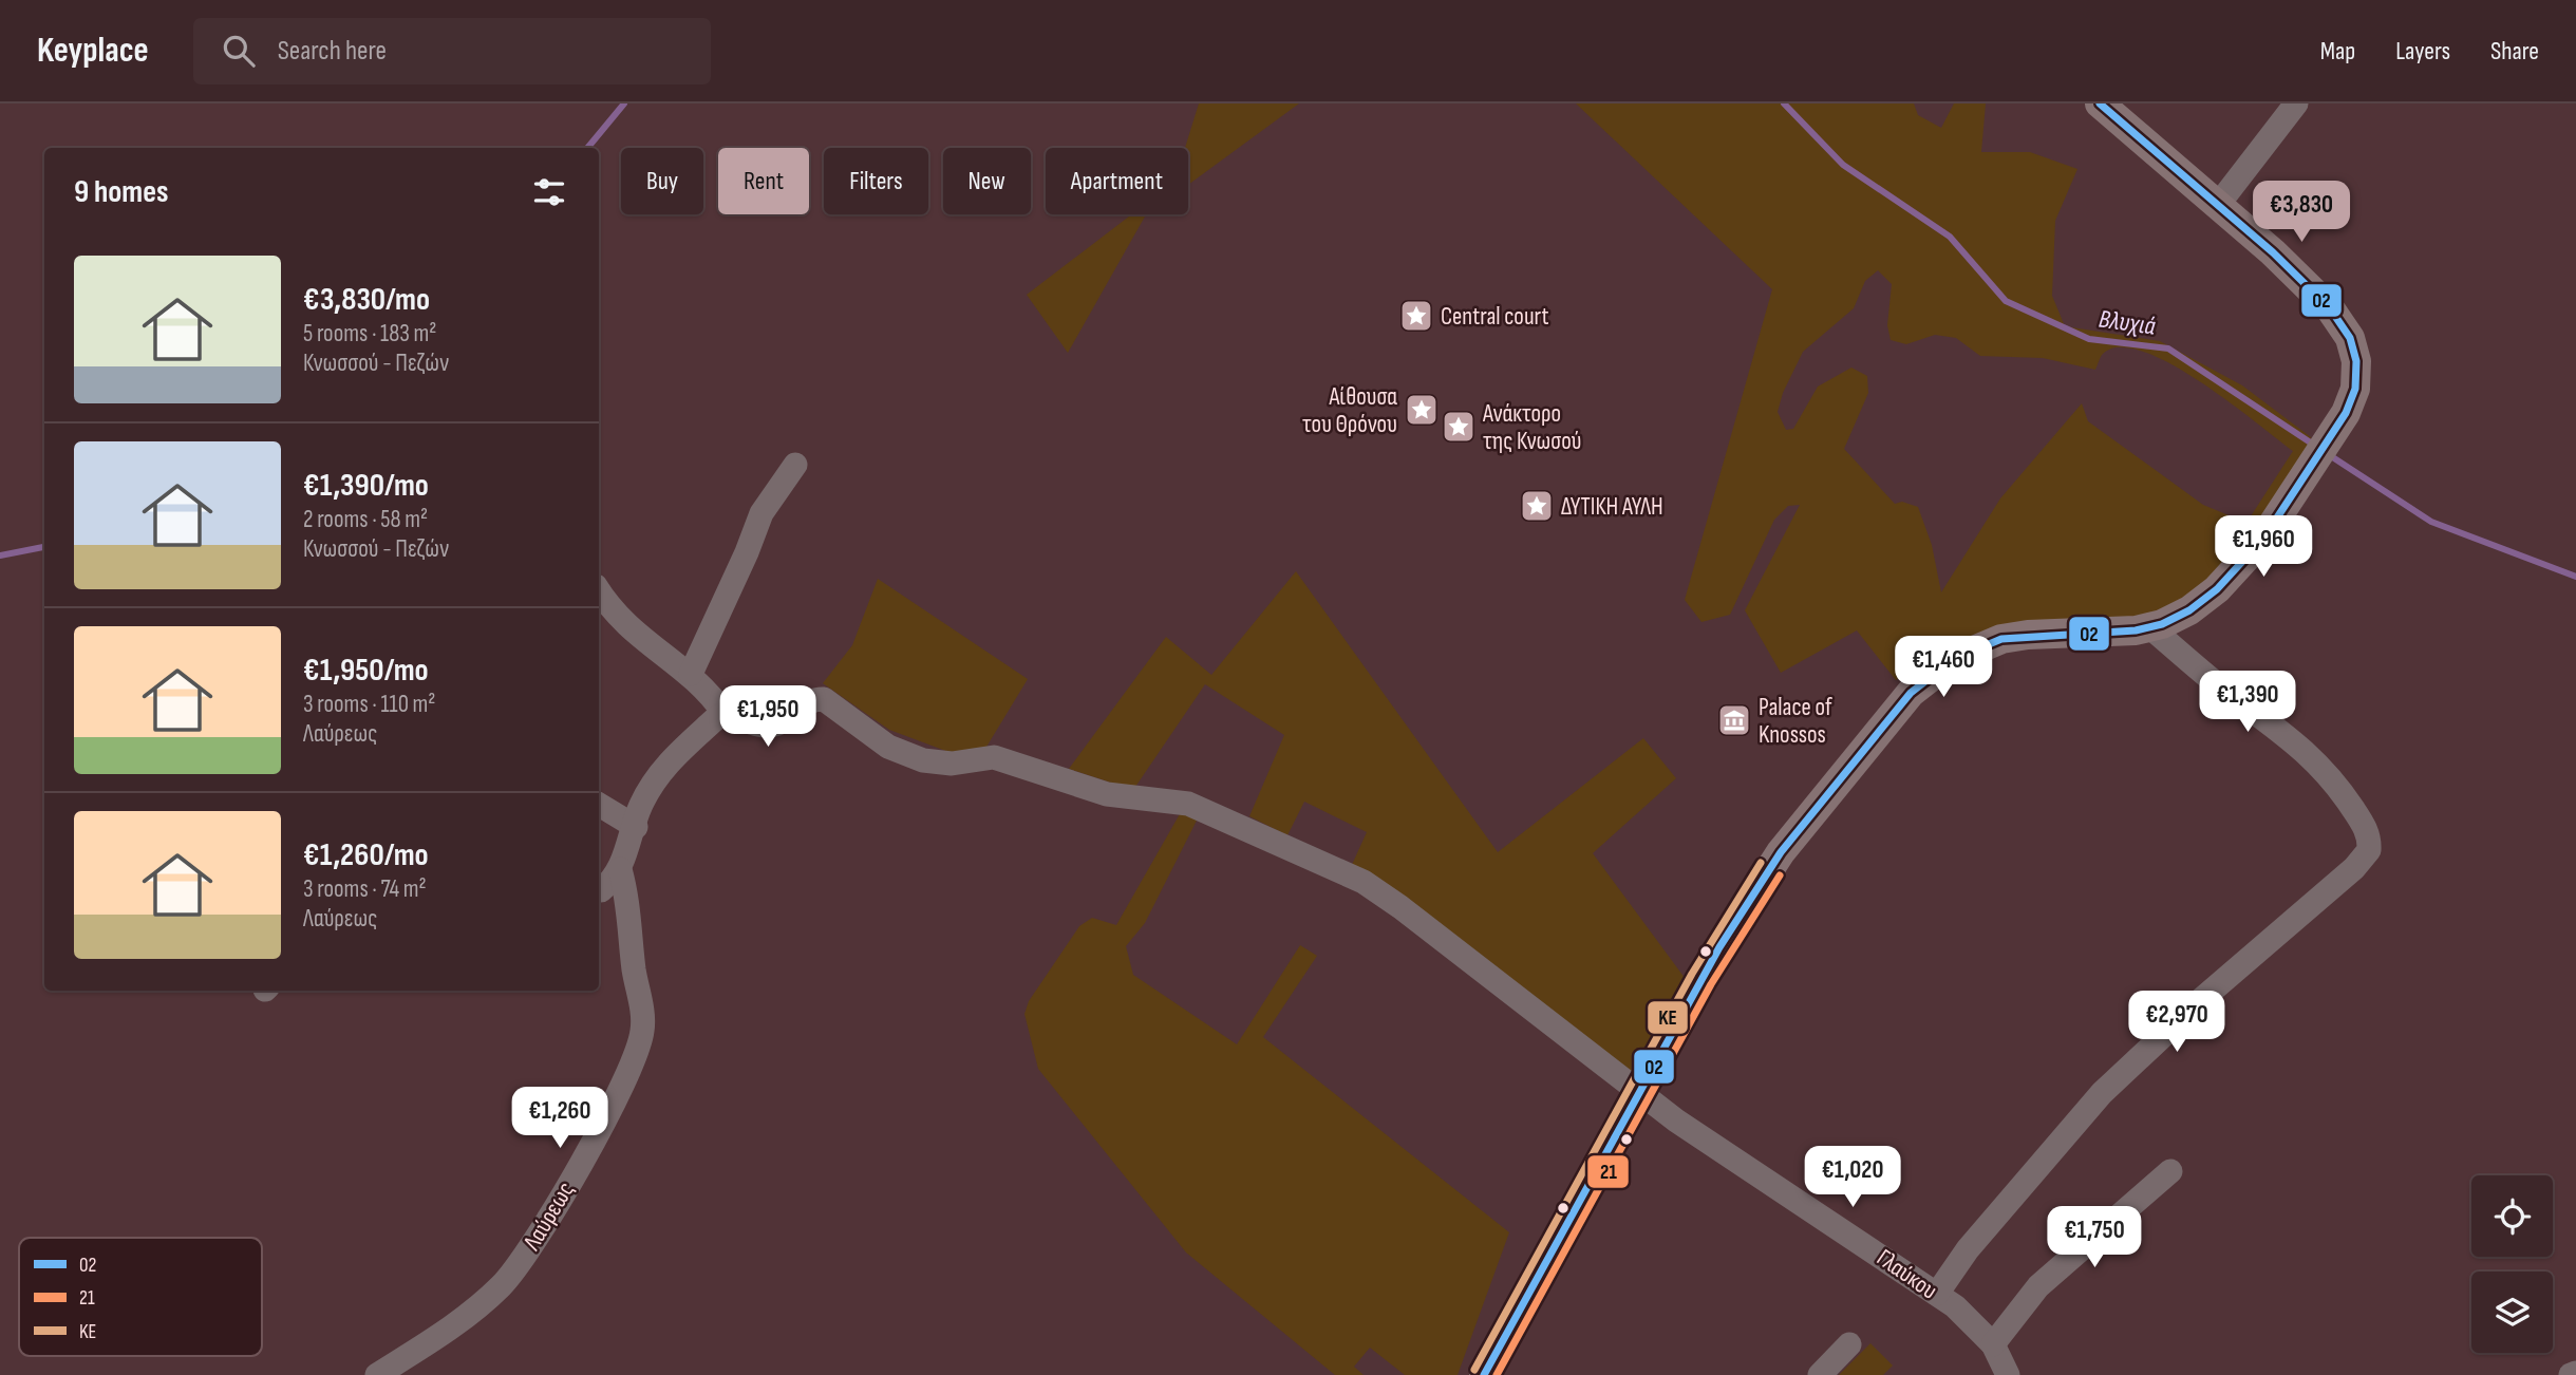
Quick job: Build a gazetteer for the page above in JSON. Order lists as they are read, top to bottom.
{
  "streets": {
    "street": ["Λαύρεως", "Γλαύκου"]
  },
  "water": ["Βλυχιά"],
  "places": {
    "place": [
      "Central court",
      "Αίθουσα του Θρόνου",
      "Ανάκτορο της Κνωσού",
      "ΔΥΤΙΚΗ ΑΥΛΗ"
    ],
    "museum": ["Palace of Knossos"]
  },
  "lines": ["transit line 02", "transit line KE", "transit line 21"],
  "legend": ["02", "21", "KE"],
  "page": {
    "header": "Keyplace",
    "search": "Search here",
    "nav": ["Map", "Layers", "Share"],
    "chip": [
      "Buy",
      "Rent",
      "Filters",
      "New",
      "Apartment"
    ],
    "heading": "9 homes",
    "price": [
      "€3,830",
      "€1,960",
      "€1,460",
      "€1,390",
      "€1,950",
      "€2,970",
      "€1,260",
      "€1,020",
      "€1,750"
    ],
    "list": [
      {
        "name": "€3,830/mo",
        "note": "5 rooms · 183 m² · Κνωσσού - Πεζών"
      },
      {
        "name": "€1,390/mo",
        "note": "2 rooms · 58 m² · Κνωσσού - Πεζών"
      },
      {
        "name": "€1,950/mo",
        "note": "3 rooms · 110 m² · Λαύρεως"
      },
      {
        "name": "€1,260/mo",
        "note": "3 rooms · 74 m² · Λαύρεως"
      }
    ]
  }
}
